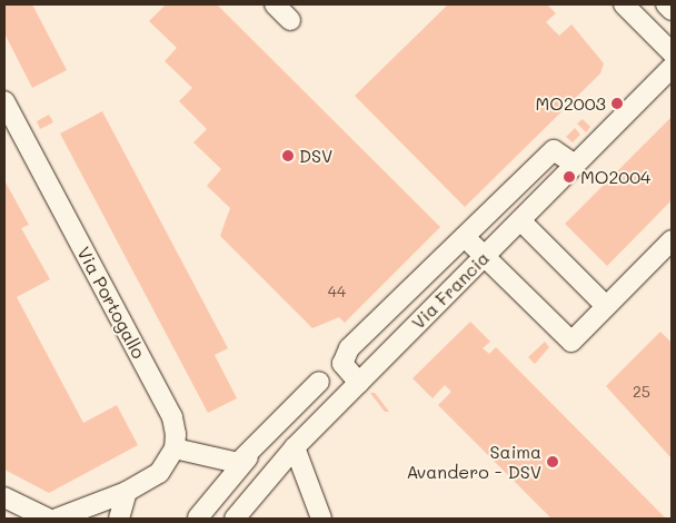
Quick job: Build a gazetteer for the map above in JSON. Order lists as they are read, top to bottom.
{
  "streets": {
    "street": ["Via Francia", "Via Portogallo"]
  },
  "places": [
    "MO2003",
    "DSV",
    "MO2004",
    "Saima Avandero - DSV"
  ],
  "house_numbers": ["44", "25"]
}
